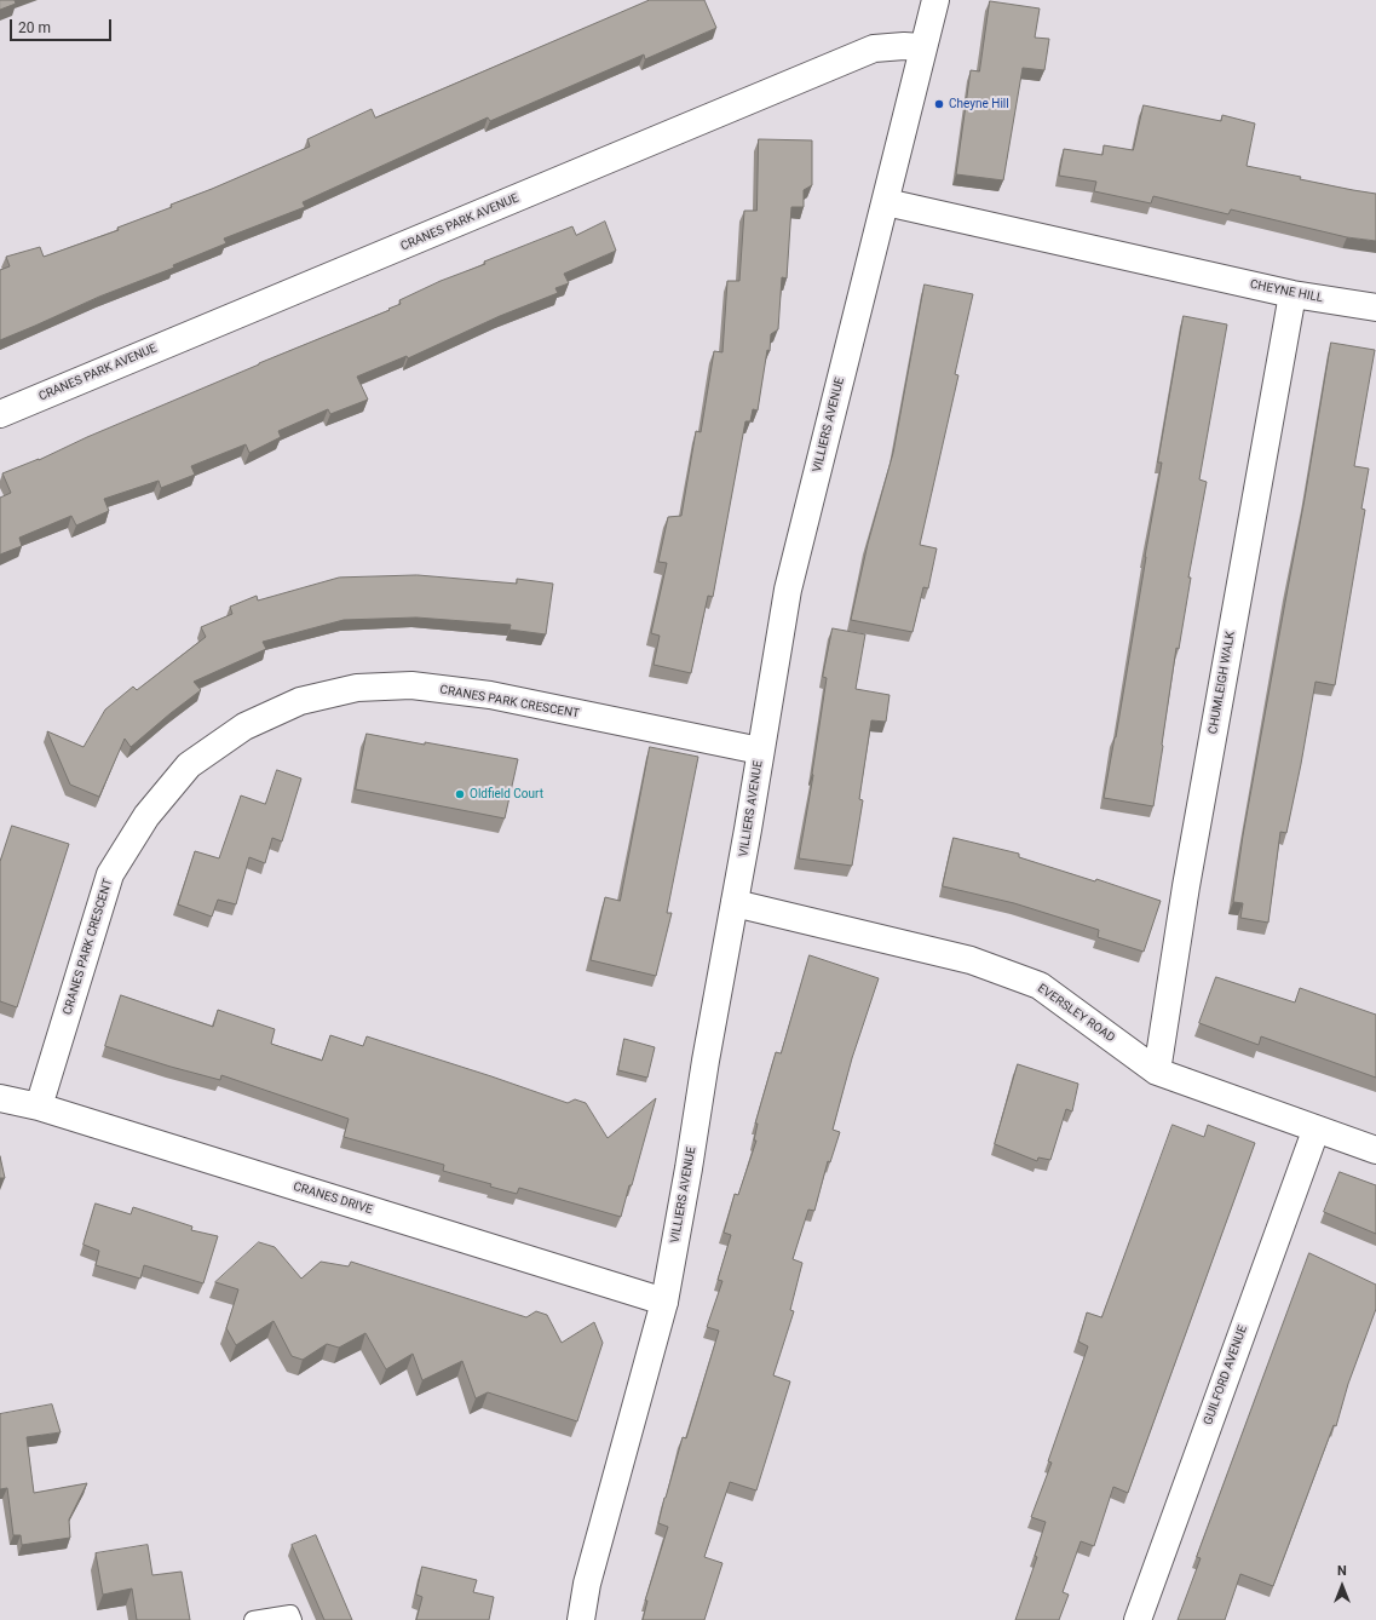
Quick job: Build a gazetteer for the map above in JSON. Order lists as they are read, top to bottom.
{
  "streets": {
    "street": [
      "CRANES PARK AVENUE",
      "CHEYNE HILL",
      "VILLIERS AVENUE",
      "CHUMLEIGH WALK",
      "CRANES PARK CRESCENT",
      "EVERSLEY ROAD",
      "CRANES DRIVE",
      "GUILFORD AVENUE"
    ]
  },
  "crossings": [
    ["CRANES PARK AVENUE", "VILLIERS AVENUE"],
    ["CHEYNE HILL", "VILLIERS AVENUE"],
    ["CHEYNE HILL", "CHUMLEIGH WALK"],
    ["VILLIERS AVENUE", "CRANES PARK CRESCENT"],
    ["VILLIERS AVENUE", "EVERSLEY ROAD"],
    ["VILLIERS AVENUE", "CRANES DRIVE"],
    ["CHUMLEIGH WALK", "EVERSLEY ROAD"],
    ["CRANES PARK CRESCENT", "CRANES DRIVE"],
    ["EVERSLEY ROAD", "GUILFORD AVENUE"]
  ],
  "places": ["Cheyne Hill", "Oldfield Court"],
  "scale_bar": "20 m",
  "north": "top"
}
